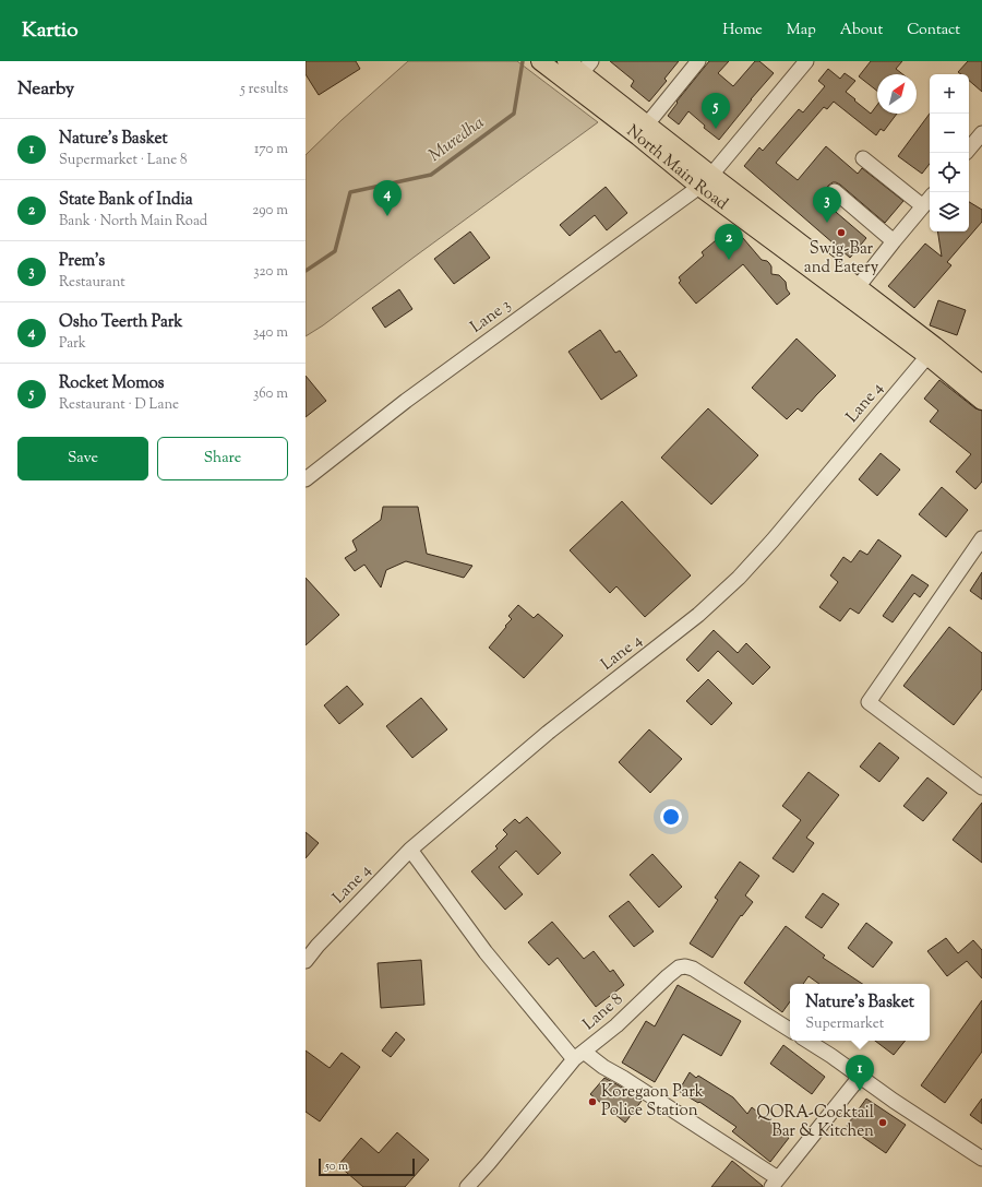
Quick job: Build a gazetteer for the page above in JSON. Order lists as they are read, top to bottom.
{
  "streets": {
    "main road": ["North Main Road"],
    "street": ["Lane 3", "Lane 4", "Lane 8"]
  },
  "crossings": [
    ["North Main Road", "Lane 3"],
    ["North Main Road", "Lane 4"]
  ],
  "water": ["Muredha"],
  "places": ["Swig-Bar and Eatery", "Koregaon Park Police Station", "QORA-Cocktail Bar & Kitchen"],
  "scale_bar": "50 m",
  "north": "top right",
  "page": {
    "header": "Kartio",
    "nav": [
      "Home",
      "Map",
      "About",
      "Contact"
    ],
    "heading": ["Nearby", "5 results"],
    "map_buttons": ["+", "−"],
    "pins": [
      "5",
      "4",
      "3",
      "2",
      "1"
    ],
    "list": [
      {
        "mark": "1",
        "name": "Nature's Basket",
        "note": "Supermarket · Lane 8",
        "value": "170 m"
      },
      {
        "mark": "2",
        "name": "State Bank of India",
        "note": "Bank · North Main Road",
        "value": "290 m"
      },
      {
        "mark": "3",
        "name": "Prem's",
        "note": "Restaurant",
        "value": "320 m"
      },
      {
        "mark": "4",
        "name": "Osho Teerth Park",
        "note": "Park",
        "value": "340 m"
      },
      {
        "mark": "5",
        "name": "Rocket Momos",
        "note": "Restaurant · D Lane",
        "value": "360 m"
      }
    ],
    "buttons": ["Save", "Share"],
    "popup": ["Nature's Basket", "Supermarket"],
    "scale": "50 m"
  }
}
